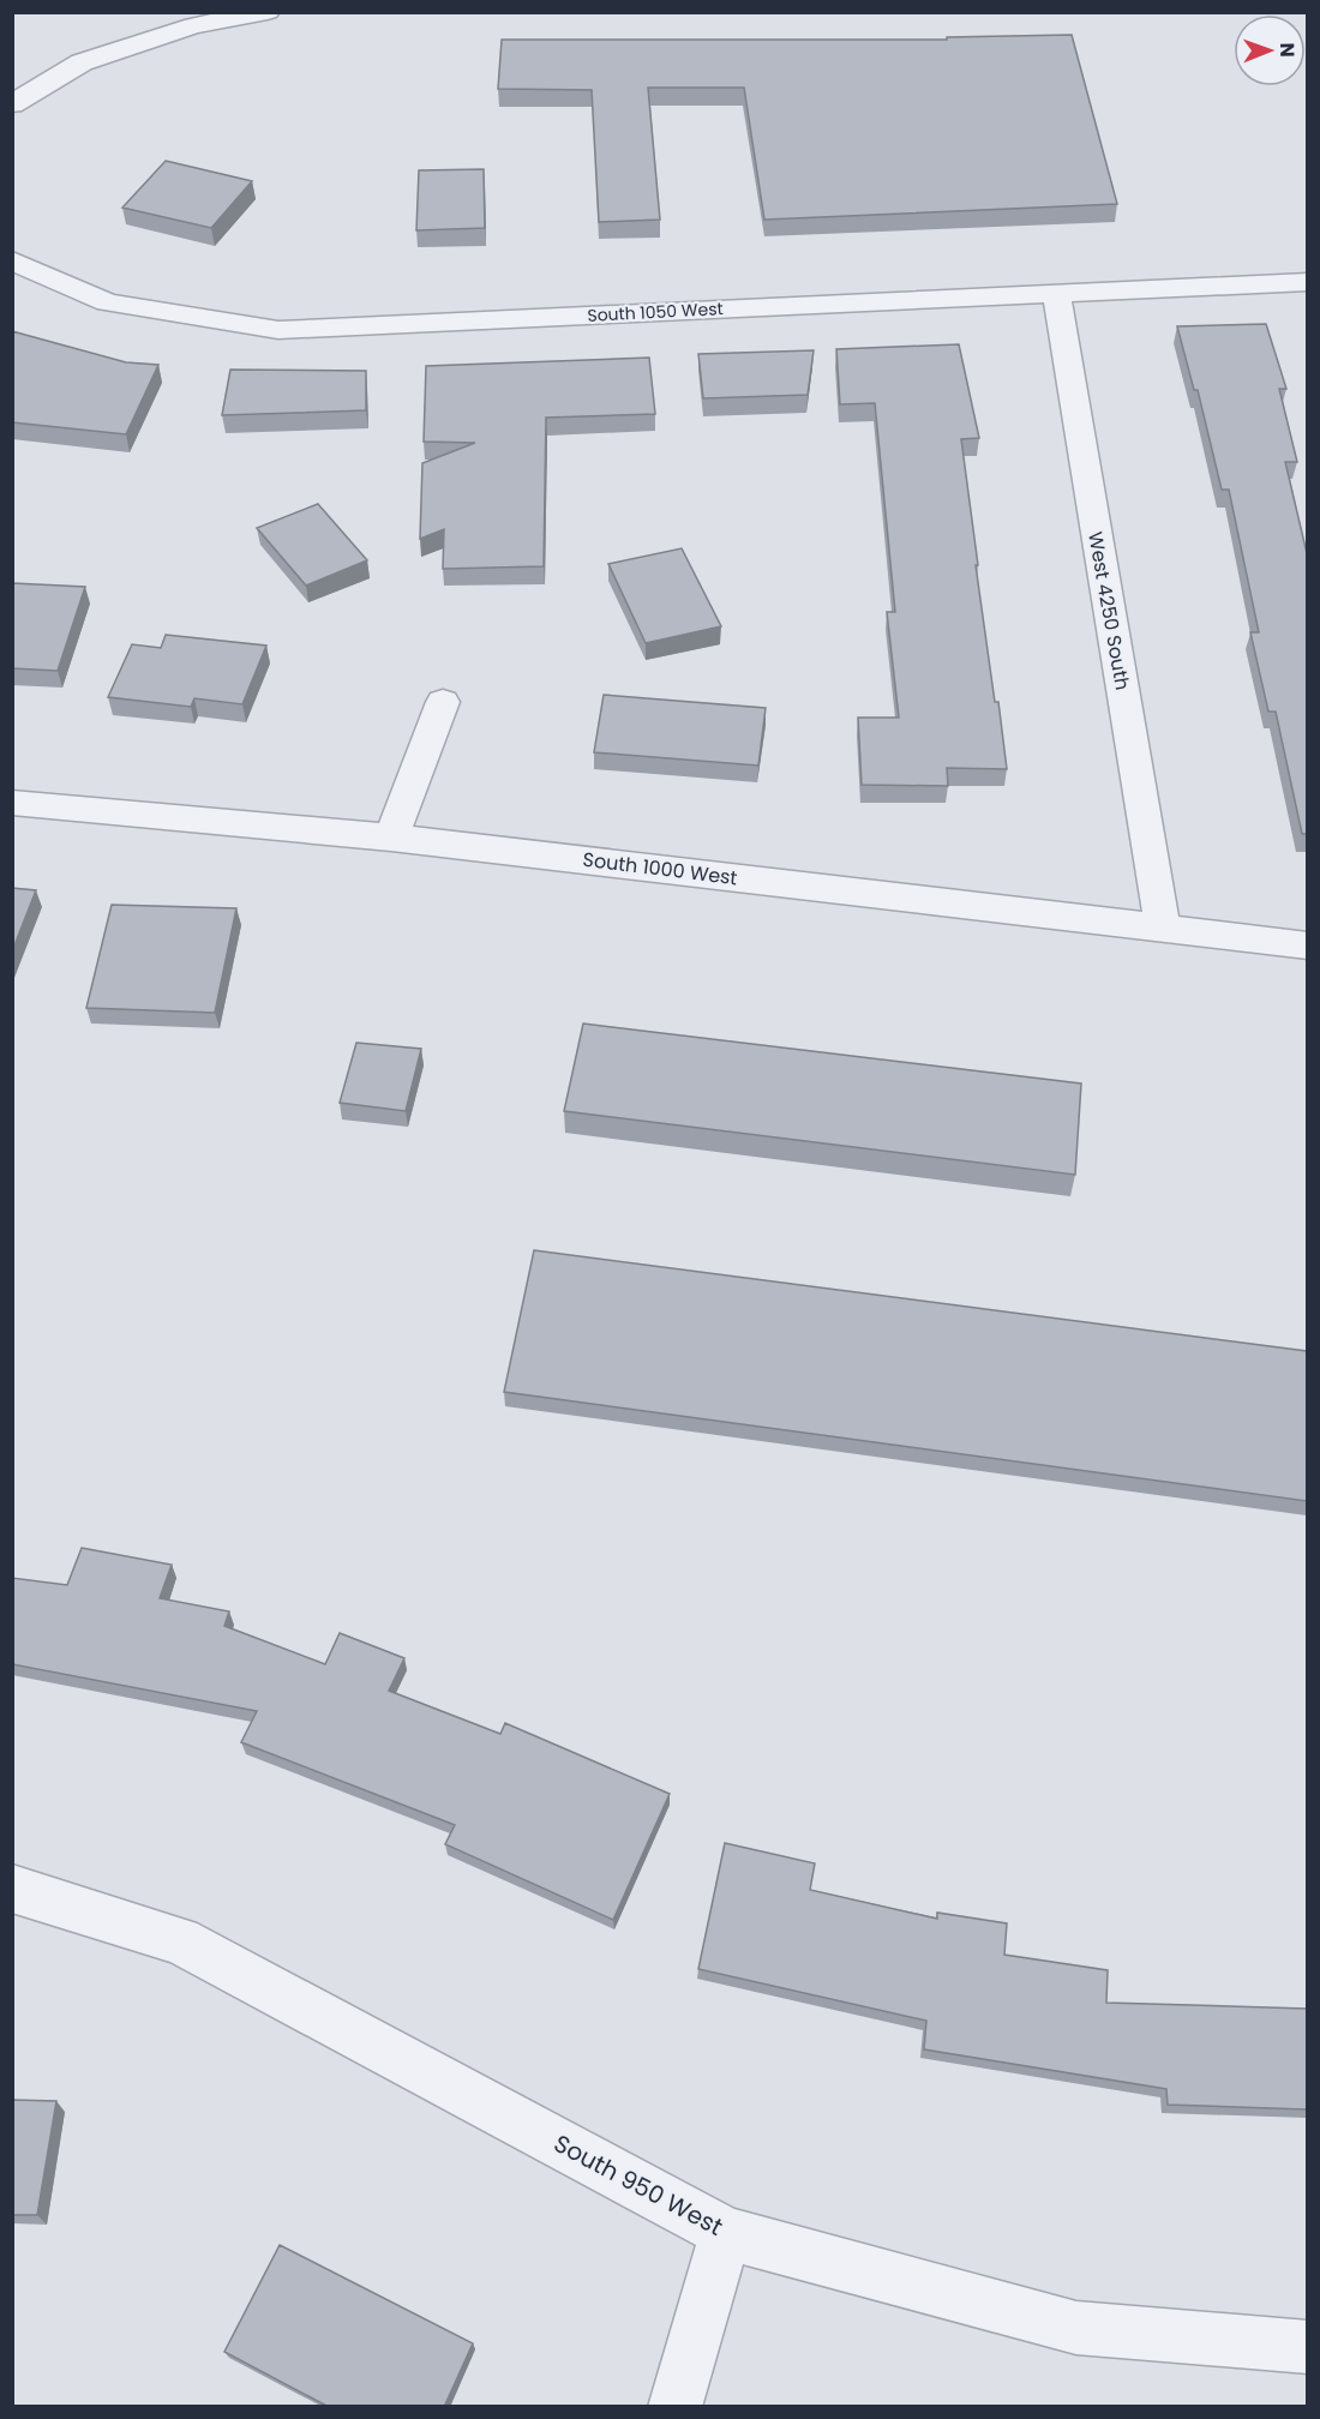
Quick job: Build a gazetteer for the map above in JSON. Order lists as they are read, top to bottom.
{
  "streets": {
    "street": [
      "South 1050 West",
      "West 4250 South",
      "South 1000 West",
      "South 950 West"
    ]
  },
  "crossings": [
    ["South 1050 West", "West 4250 South"],
    ["West 4250 South", "South 1000 West"]
  ],
  "north": "right"
}
